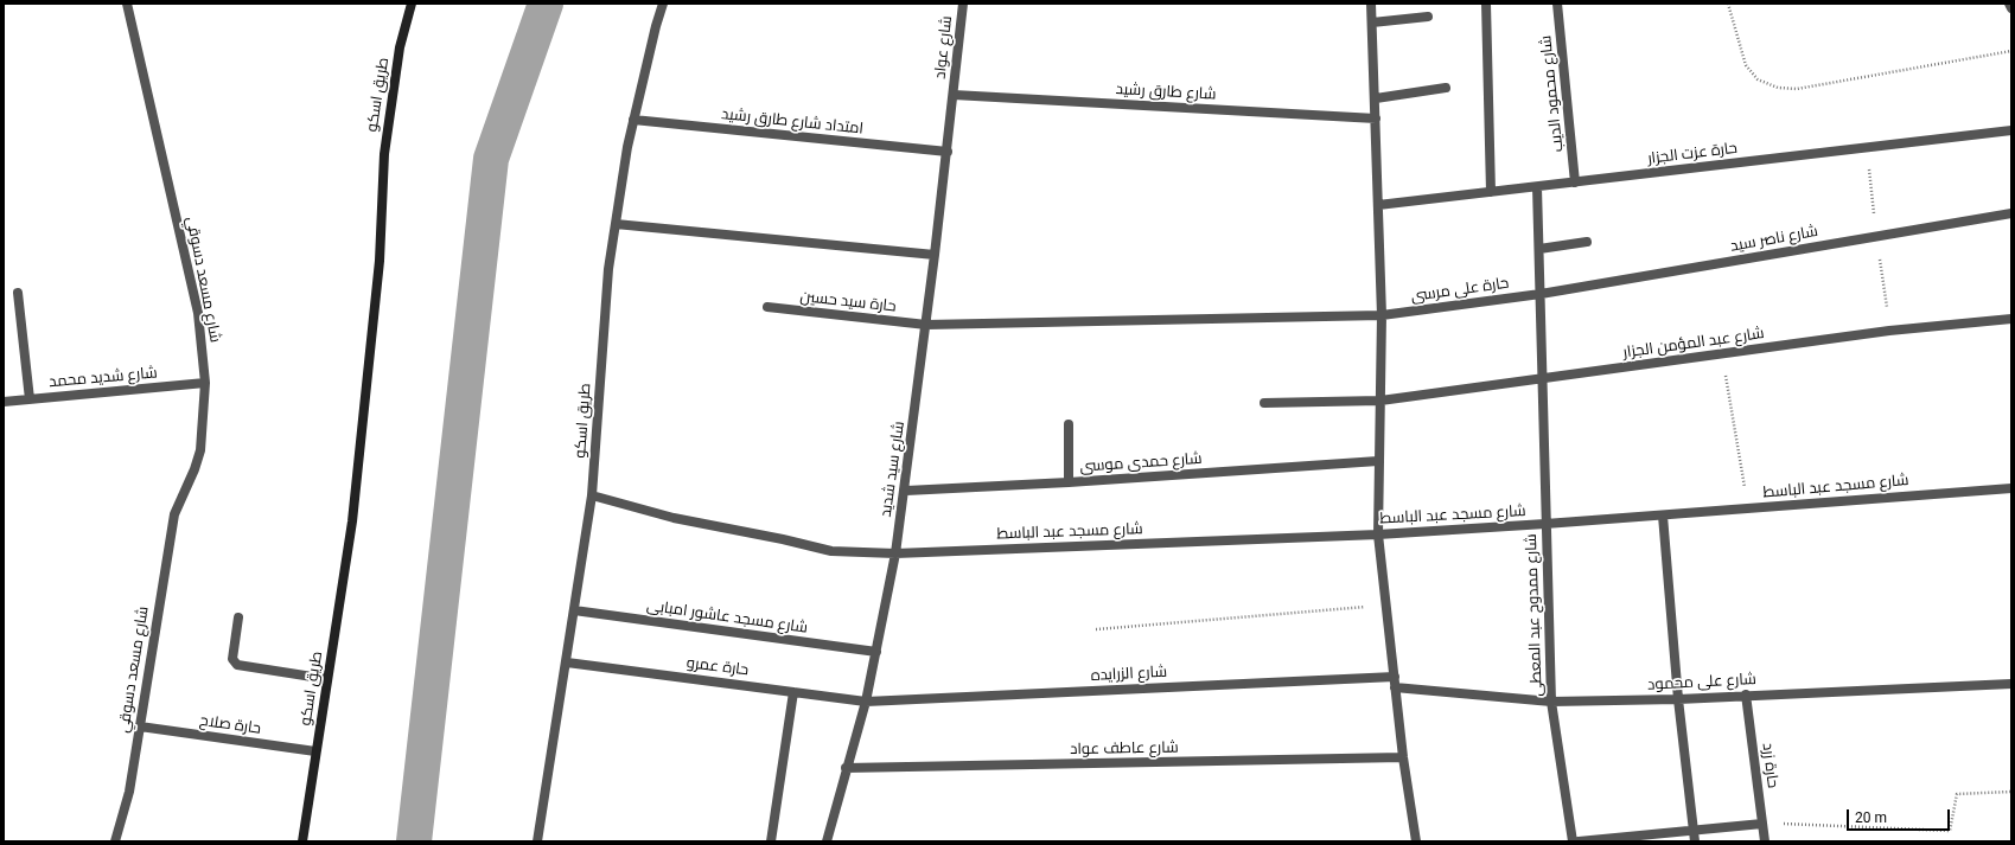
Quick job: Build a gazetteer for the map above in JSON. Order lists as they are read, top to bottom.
{
  "streets": {
    "street": [
      "شارع عواد",
      "شارع طارق رشيد",
      "شارع محمود الديب",
      "طريق اسكو",
      "امتداد شارع طارق رشيد",
      "حارة عزت الجزار",
      "شارع ناصر سيد",
      "شارع مسعد دسوقي",
      "حارة على مرسى",
      "حارة سيد حسين",
      "شارع عبد المؤمن الجزار",
      "شارع شديد محمد",
      "شارع حمدى موسى",
      "شارع سيد شديد",
      "شارع مسجد عبد الباسط",
      "شارع ممدوح عبد المعطى",
      "شارع مسجد عاشور امبابى",
      "حارة عمرو",
      "شارع الزرايده",
      "شارع على محمود",
      "حارة صلاح",
      "شارع عاطف عواد",
      "حارة زرد"
    ]
  },
  "crossings": [
    ["شارع عواد", "شارع طارق رشيد"],
    ["شارع عواد", "شارع سيد شديد"],
    ["شارع طارق رشيد", "شارع سيد شديد"],
    ["شارع محمود الديب", "حارة عزت الجزار"],
    ["طريق اسكو", "امتداد شارع طارق رشيد"],
    ["طريق اسكو", "شارع مسجد عبد الباسط"],
    ["طريق اسكو", "شارع مسجد عاشور امبابى"],
    ["طريق اسكو", "حارة عمرو"],
    ["طريق اسكو", "حارة صلاح"],
    ["امتداد شارع طارق رشيد", "شارع سيد شديد"],
    ["حارة عزت الجزار", "شارع ممدوح عبد المعطى"],
    ["شارع ناصر سيد", "حارة على مرسى"],
    ["شارع ناصر سيد", "شارع ممدوح عبد المعطى"],
    ["شارع مسعد دسوقي", "شارع شديد محمد"],
    ["شارع مسعد دسوقي", "حارة صلاح"],
    ["حارة على مرسى", "حارة سيد حسين"],
    ["حارة على مرسى", "شارع سيد شديد"],
    ["حارة على مرسى", "شارع ممدوح عبد المعطى"],
    ["حارة سيد حسين", "شارع سيد شديد"],
    ["شارع عبد المؤمن الجزار", "شارع ممدوح عبد المعطى"],
    ["شارع حمدى موسى", "شارع سيد شديد"],
    ["شارع سيد شديد", "شارع مسجد عبد الباسط"],
    ["شارع سيد شديد", "شارع مسجد عاشور امبابى"],
    ["شارع سيد شديد", "حارة عمرو"],
    ["شارع سيد شديد", "شارع الزرايده"],
    ["شارع سيد شديد", "شارع عاطف عواد"],
    ["شارع مسجد عبد الباسط", "شارع ممدوح عبد المعطى"],
    ["شارع ممدوح عبد المعطى", "شارع على محمود"],
    ["حارة عمرو", "شارع الزرايده"],
    ["شارع على محمود", "حارة زرد"]
  ],
  "scale_bar": "20 m"
}
